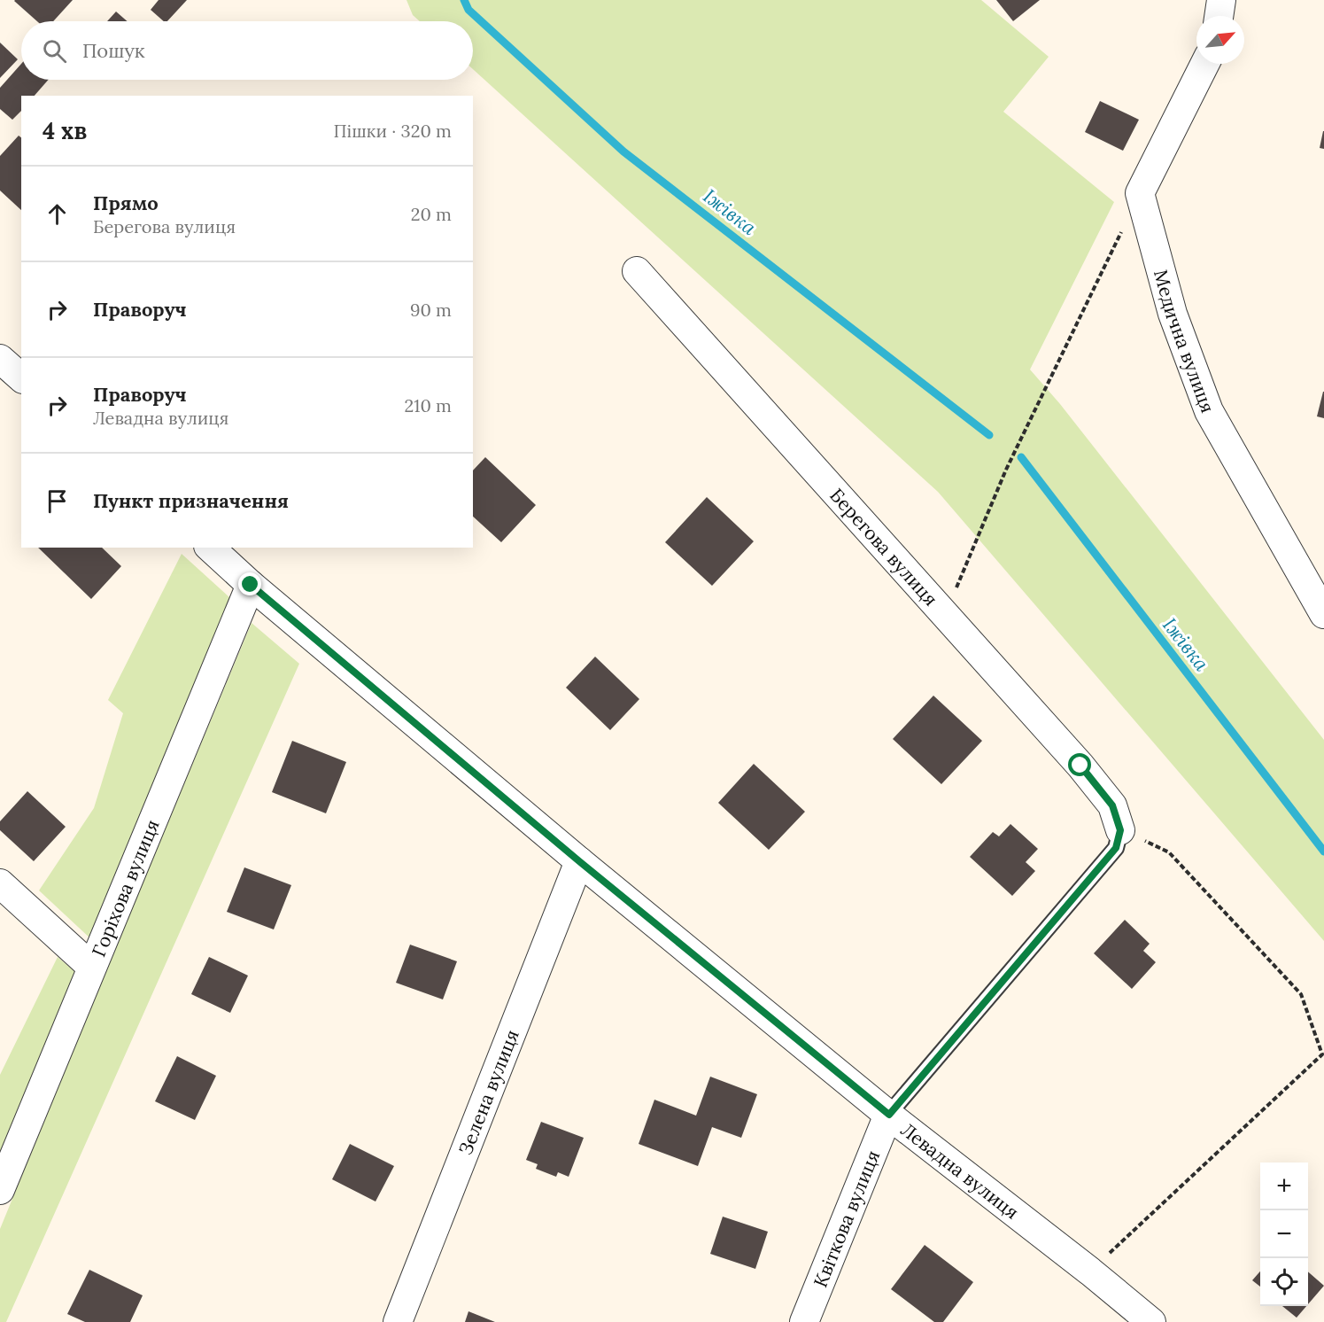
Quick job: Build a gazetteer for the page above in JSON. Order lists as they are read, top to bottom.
{
  "streets": {
    "street": [
      "Медична вулиця",
      "Берегова вулиця",
      "Горіхова вулиця",
      "Зелена вулиця",
      "Левадна вулиця",
      "Квіткова вулиця"
    ]
  },
  "crossings": [
    ["Горіхова вулиця", "Левадна вулиця"],
    ["Зелена вулиця", "Левадна вулиця"],
    ["Левадна вулиця", "Квіткова вулиця"]
  ],
  "water": ["Іжівка"],
  "north": "top right",
  "page": {
    "search": "Пошук",
    "heading": ["4 хв", "Пішки · 320 m"],
    "list": [
      ["Прямо", "Берегова вулиця", "20 m"],
      ["Праворуч", "90 m"],
      ["Праворуч", "Левадна вулиця", "210 m"],
      "Пункт призначення"
    ],
    "map_buttons": ["+", "−"]
  }
}
